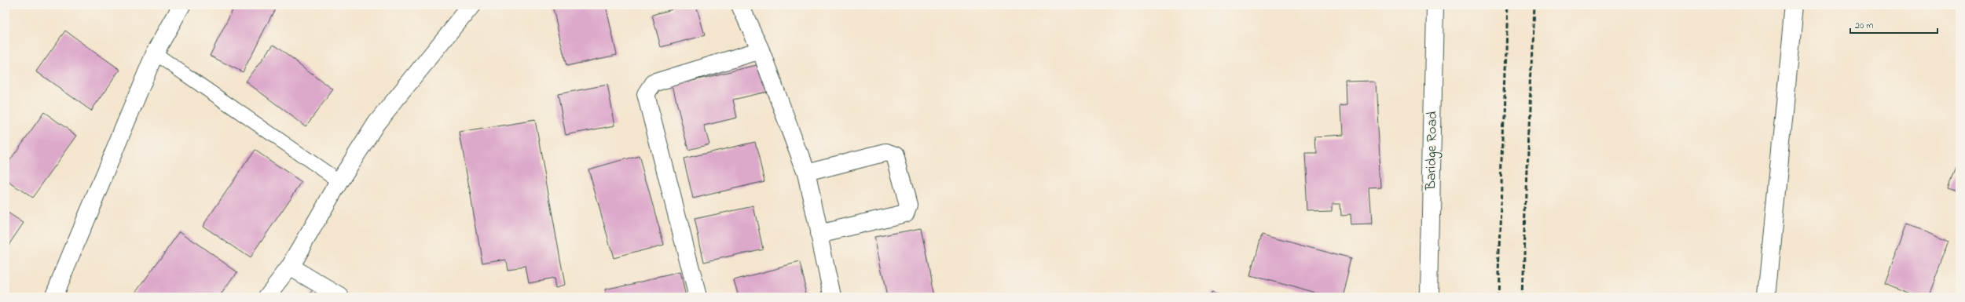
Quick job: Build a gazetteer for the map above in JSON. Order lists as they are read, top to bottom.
{
  "streets": {
    "street": ["Baridge Road"]
  },
  "scale_bar": "20 m"
}
